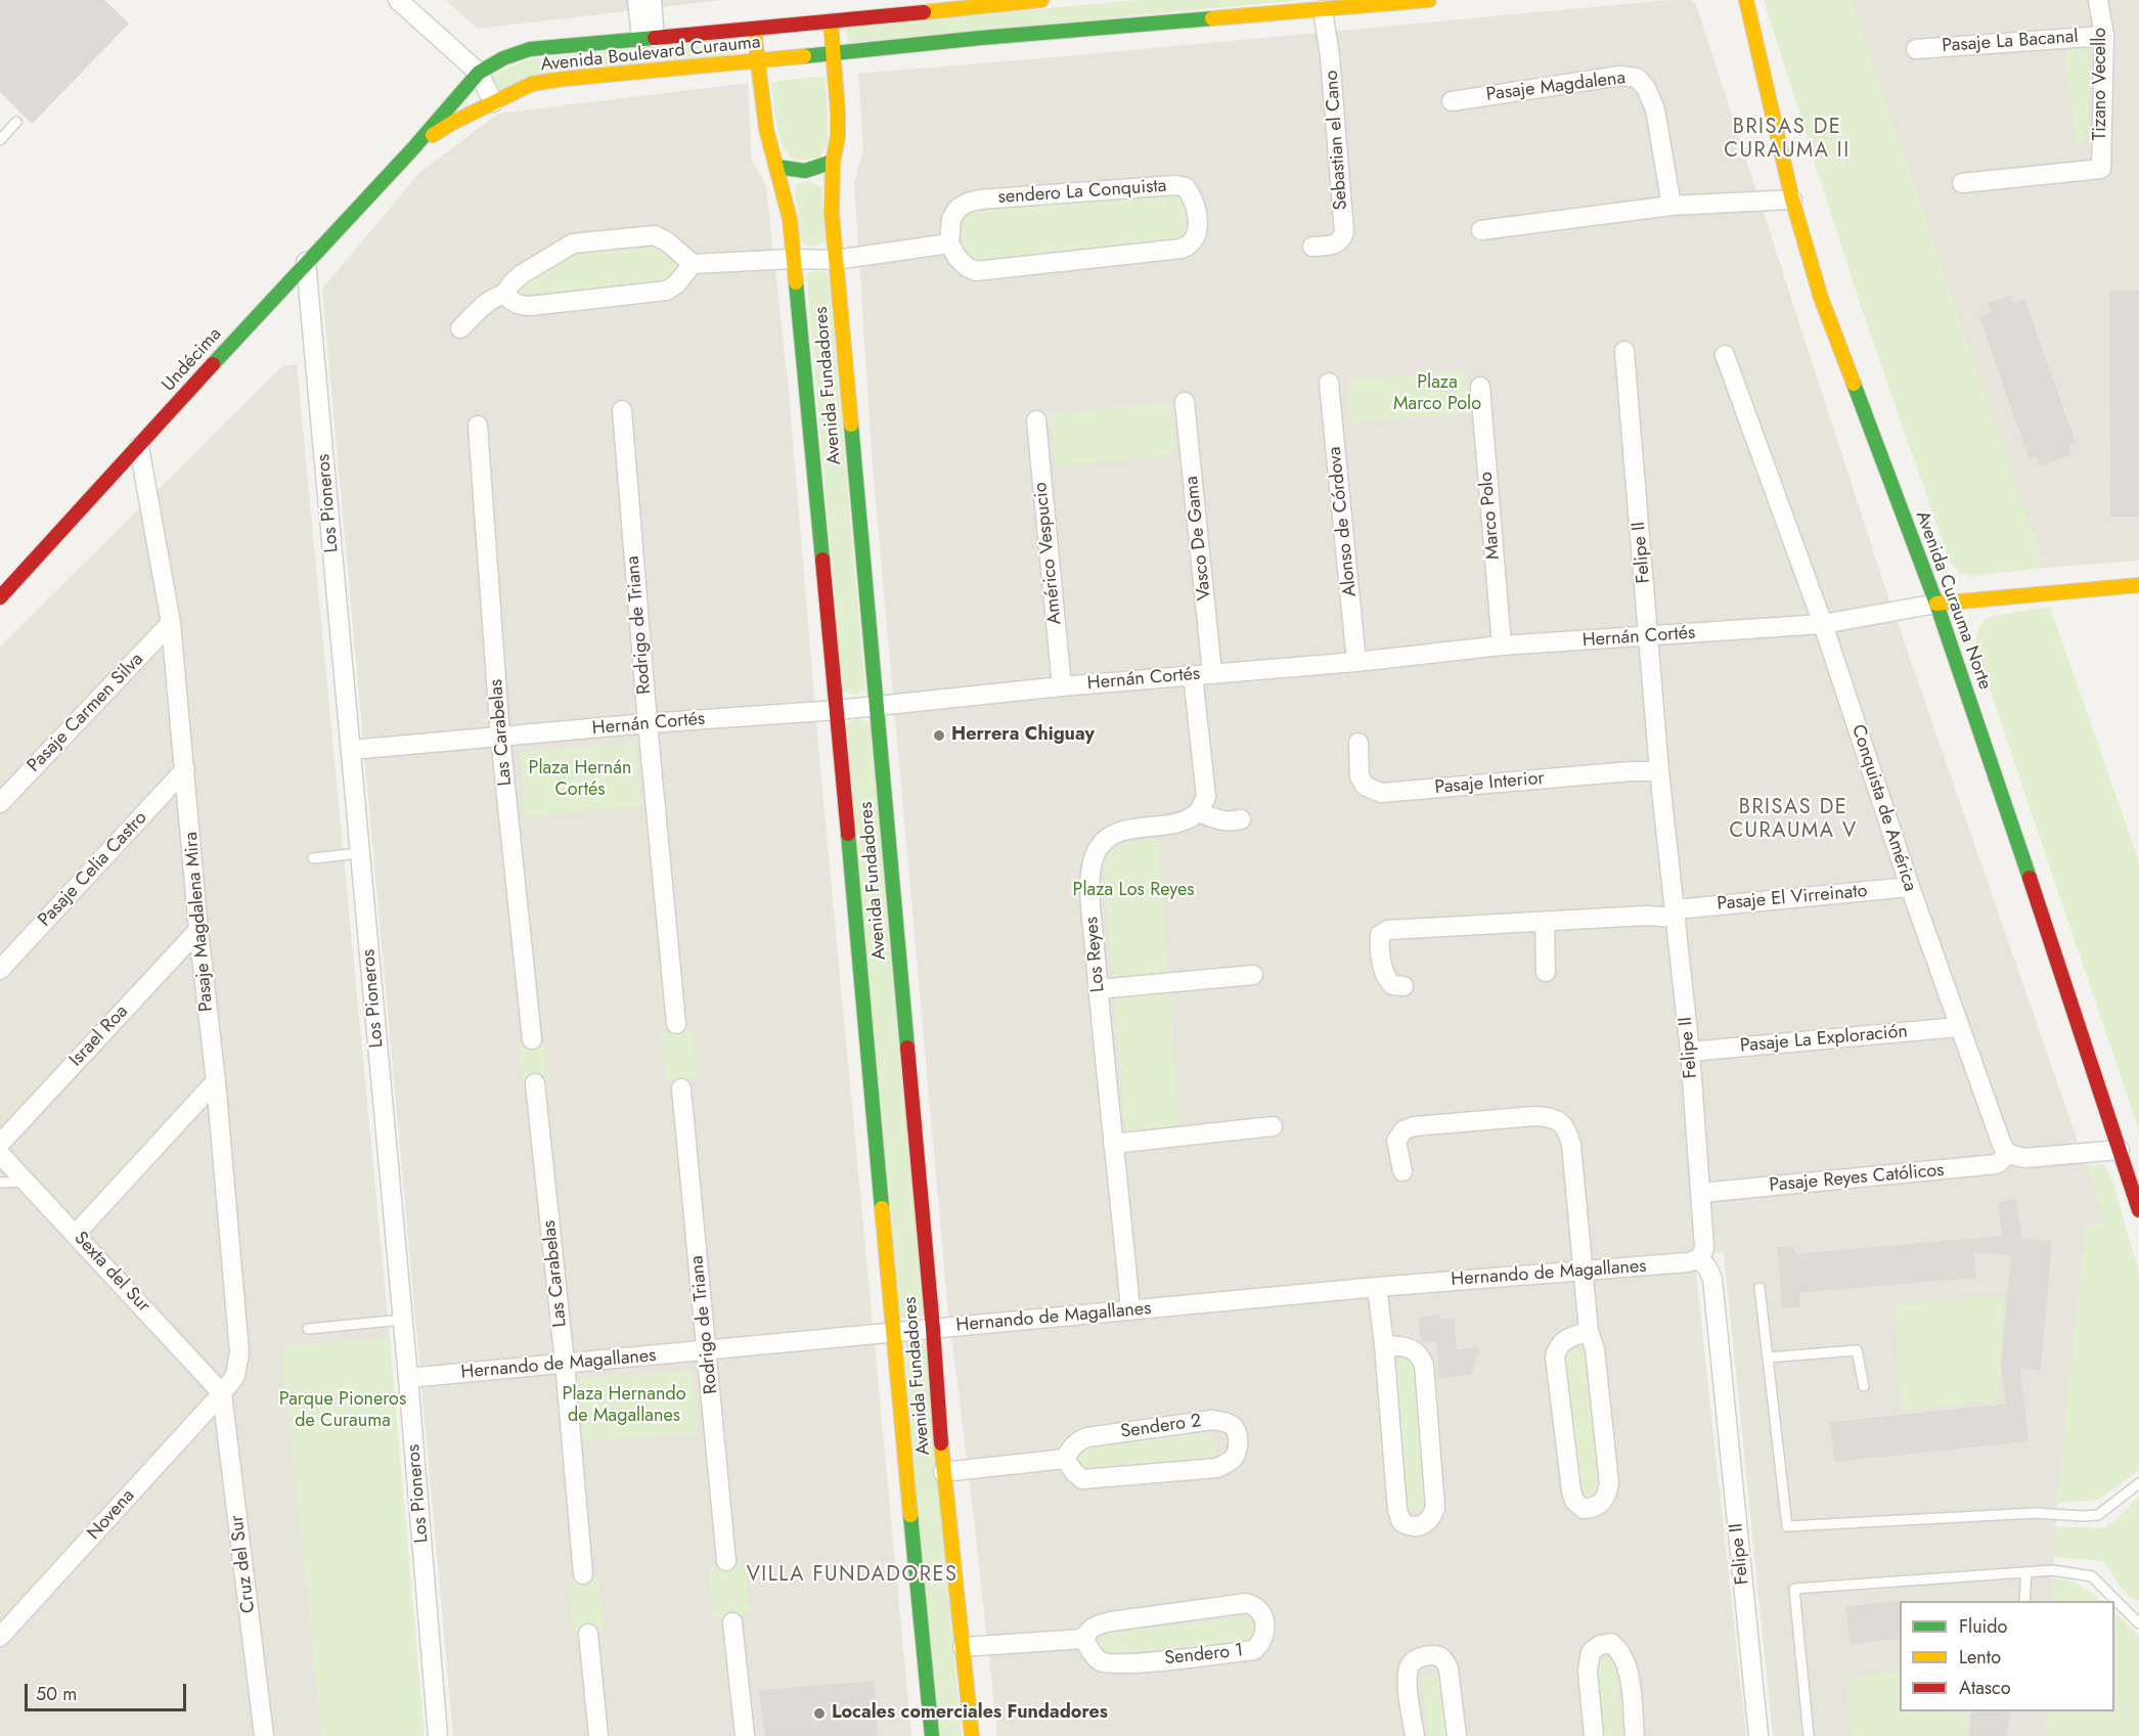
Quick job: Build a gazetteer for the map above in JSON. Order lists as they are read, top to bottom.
{
  "streets": {
    "street": [
      "Pasaje La Bacanal",
      "Avenida Boulevard Curauma",
      "Tizano Vecello",
      "Pasaje Magdalena",
      "Sebastian el Cano",
      "sendero La Conquista",
      "Undécima",
      "Avenida Fundadores",
      "Los Pioneros",
      "Marco Polo",
      "Alonso de Córdova",
      "Vasco De Gama",
      "Felipe II",
      "Américo Vespucio",
      "Avenida Curauma Norte",
      "Rodrigo de Triana",
      "Hernán Cortés",
      "Pasaje Carmen Silva",
      "Las Carabelas",
      "Pasaje Interior",
      "Conquista de América",
      "Pasaje Celia Castro",
      "Pasaje El Virreinato",
      "Pasaje Magdalena Mira",
      "Los Reyes",
      "Israel Roa",
      "Pasaje La Exploración",
      "Pasaje Reyes Católicos",
      "Sexta del Sur",
      "Hernando de Magallanes",
      "Sendero 2",
      "Novena",
      "Cruz del Sur",
      "Sendero 1"
    ]
  },
  "crossings": [
    ["Pasaje La Bacanal", "Tizano Vecello"],
    ["Avenida Boulevard Curauma", "Sebastian el Cano"],
    ["Avenida Boulevard Curauma", "Undécima"],
    ["Avenida Boulevard Curauma", "Avenida Fundadores"],
    ["Undécima", "Los Pioneros"],
    ["Undécima", "Pasaje Magdalena Mira"],
    ["Avenida Fundadores", "Hernán Cortés"],
    ["Avenida Fundadores", "Hernando de Magallanes"],
    ["Los Pioneros", "Hernán Cortés"],
    ["Los Pioneros", "Hernando de Magallanes"],
    ["Marco Polo", "Hernán Cortés"],
    ["Alonso de Córdova", "Hernán Cortés"],
    ["Vasco De Gama", "Hernán Cortés"],
    ["Felipe II", "Hernán Cortés"],
    ["Felipe II", "Pasaje Interior"],
    ["Felipe II", "Pasaje El Virreinato"],
    ["Felipe II", "Pasaje La Exploración"],
    ["Felipe II", "Pasaje Reyes Católicos"],
    ["Felipe II", "Hernando de Magallanes"],
    ["Américo Vespucio", "Hernán Cortés"],
    ["Avenida Curauma Norte", "Hernán Cortés"],
    ["Rodrigo de Triana", "Hernán Cortés"],
    ["Rodrigo de Triana", "Hernando de Magallanes"],
    ["Hernán Cortés", "Las Carabelas"],
    ["Hernán Cortés", "Conquista de América"],
    ["Pasaje Carmen Silva", "Pasaje Magdalena Mira"],
    ["Las Carabelas", "Hernando de Magallanes"],
    ["Conquista de América", "Pasaje El Virreinato"],
    ["Conquista de América", "Pasaje La Exploración"],
    ["Conquista de América", "Pasaje Reyes Católicos"],
    ["Pasaje Celia Castro", "Pasaje Magdalena Mira"],
    ["Pasaje Magdalena Mira", "Israel Roa"],
    ["Pasaje Magdalena Mira", "Sexta del Sur"],
    ["Pasaje Magdalena Mira", "Novena"],
    ["Pasaje Magdalena Mira", "Cruz del Sur"],
    ["Los Reyes", "Hernando de Magallanes"],
    ["Sexta del Sur", "Novena"],
    ["Sexta del Sur", "Cruz del Sur"],
    ["Novena", "Cruz del Sur"]
  ],
  "districts": ["BRISAS DE CURAUMA II", "BRISAS DE CURAUMA V", "VILLA FUNDADORES"],
  "parks": [
    "Plaza Marco Polo",
    "Plaza Hernán Cortés",
    "Plaza Los Reyes",
    "Plaza Hernando de Magallanes",
    "Parque Pioneros de Curauma"
  ],
  "places": ["Herrera Chiguay", "Locales comerciales Fundadores"],
  "legend": ["Fluido", "Lento", "Atasco"],
  "scale_bar": "50 m"
}
